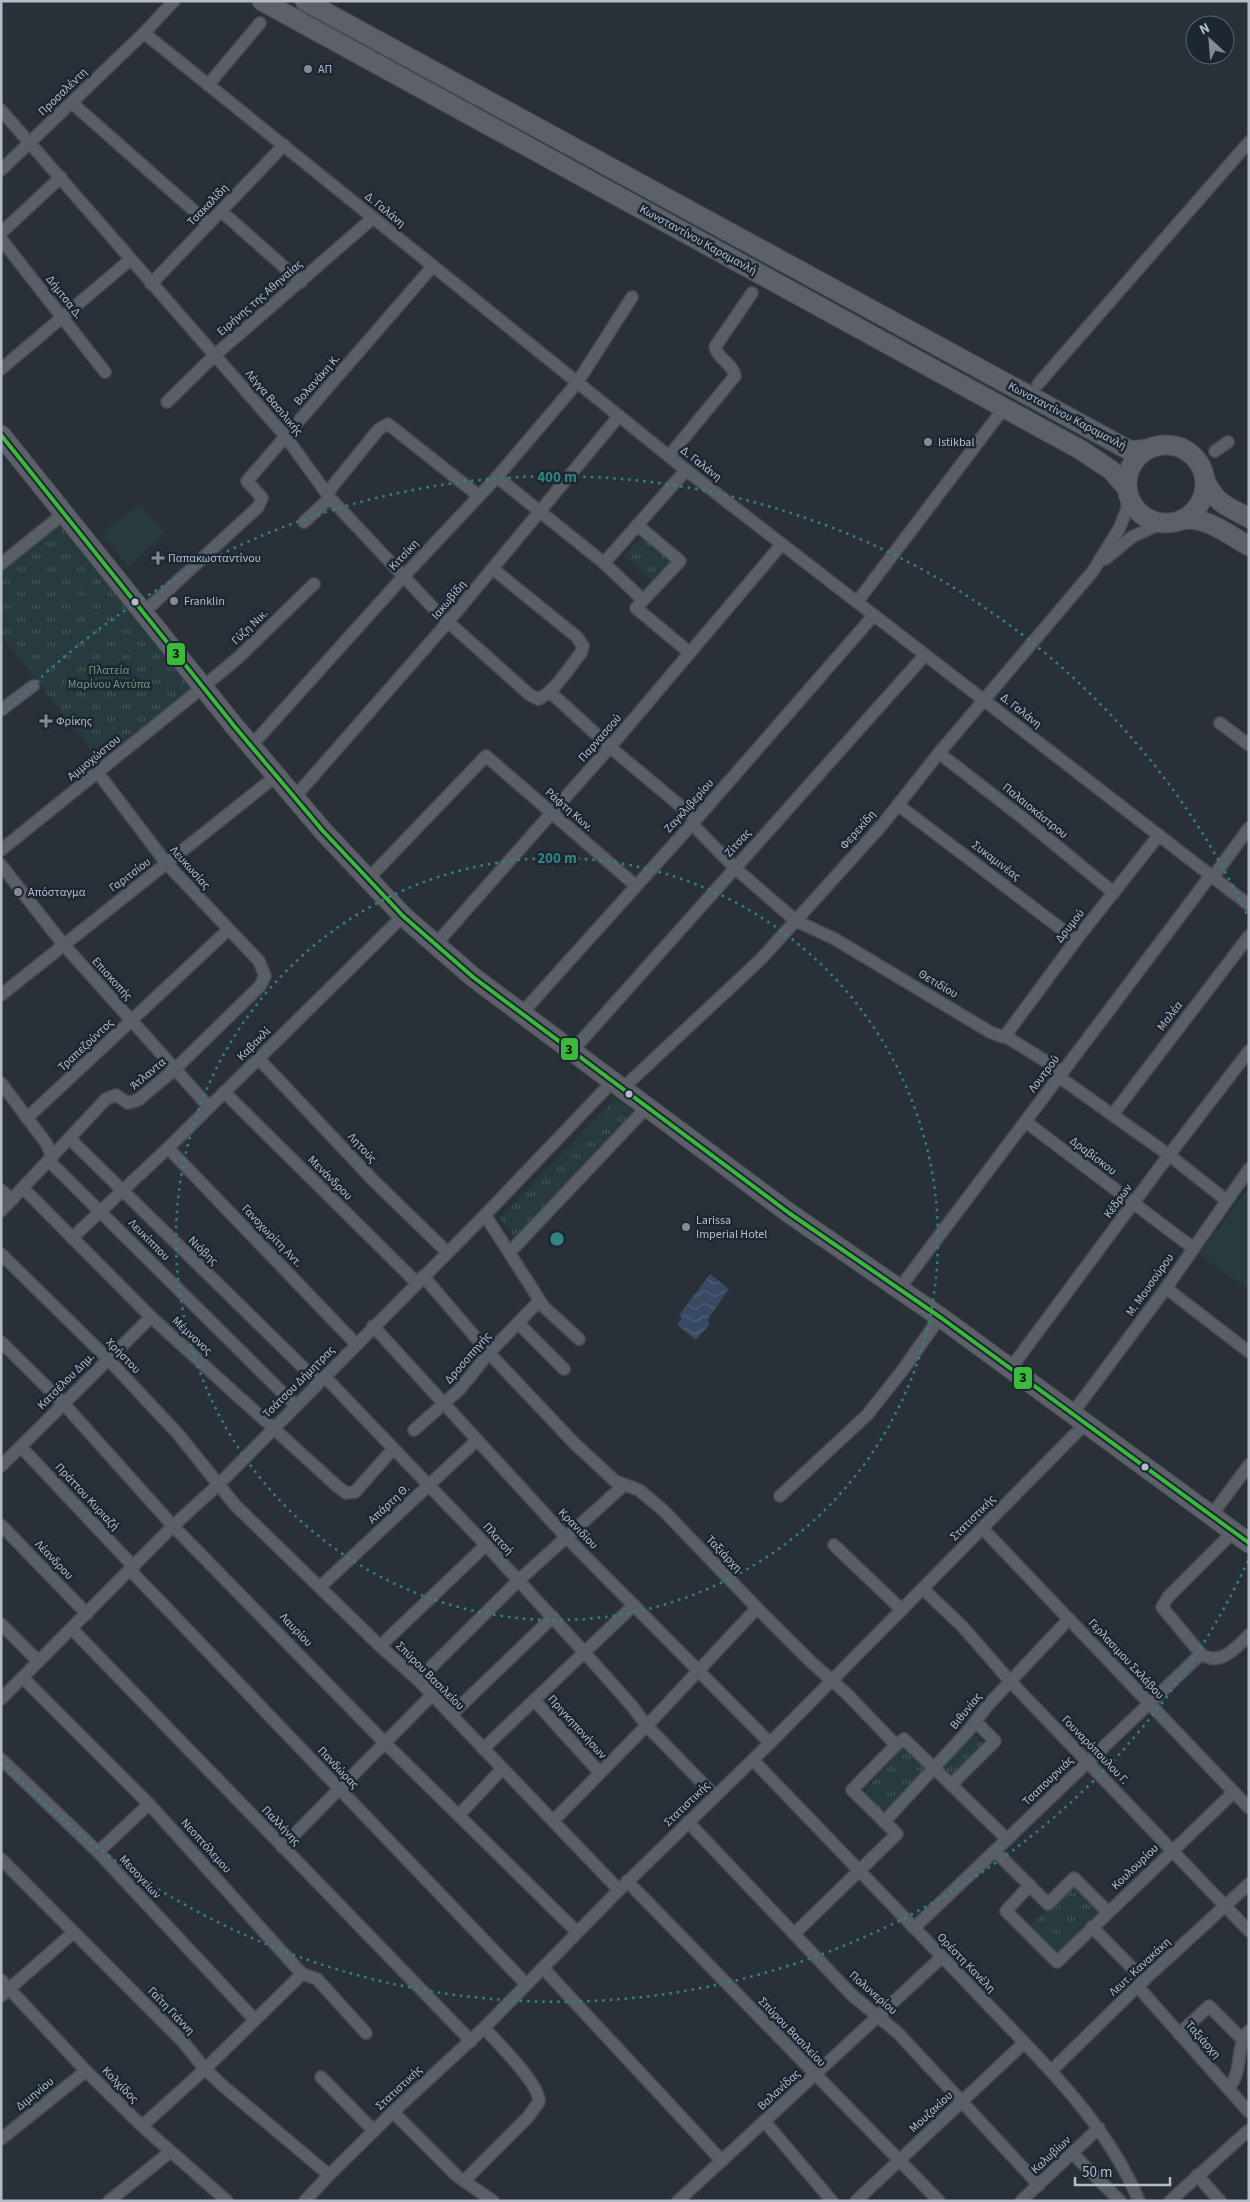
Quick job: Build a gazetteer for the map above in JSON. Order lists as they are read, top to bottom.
{
  "streets": {
    "main road": ["Κωνσταντίνου Καραμανλή"],
    "street": [
      "Προσαλέντη",
      "Τσακαλίδη",
      "Δ. Γαλάνη",
      "Δήμτσα Δ.",
      "Ειρήνης της Αθηναίας",
      "Βολανάκη Κ.",
      "Λέγγα Βασιλικής",
      "Κιτσίκη",
      "Ιακωβίδη",
      "Γύζη Νικ.",
      "Παρνασσού",
      "Αμμοχώστου",
      "Ζαγκλιβερίου",
      "Ράφτη Κων.",
      "Παλαιοκάστρου",
      "Φερεκίδη",
      "Ζίτσας",
      "Συκαμινέας",
      "Λευκωσίας",
      "Γαριτσίου",
      "Δρυμού",
      "Επισκοπής",
      "Θετιδίου",
      "Μαλέα",
      "Καβακλί",
      "Τραπεζούντος",
      "Άτλαντα",
      "Λουτρού",
      "Λητούς",
      "Δραβίσκου",
      "Μενάνδρου",
      "Κέδρων",
      "Γανοχωρίτη Αντ.",
      "Λευκίππου",
      "Νιόβης",
      "Μ. Μουσούρου",
      "Μέμνονος",
      "Χρήστου",
      "Δροσοπηγής",
      "Κατσέλου Δημ.",
      "Τσάτσου Δήμητρας",
      "Πράττου Κυριαζή",
      "Απάρτη Θ.",
      "Στατιστικής",
      "Κρανιδίου",
      "Πλατσή",
      "Ταξιάρχη",
      "Λέανδρου",
      "Λαυρίου",
      "Γερλασιμου Σκλάβου",
      "Σπύρου Βασιλείου",
      "Βιθυνίας",
      "Πριγκηπονήσων",
      "Γουναρόπουλου Γ.",
      "Πανδώρας",
      "Τσαπουρνιάς",
      "Παλλήνης",
      "Νεοπτόλεμου",
      "Κουλουρίου",
      "Μεσογείων",
      "Ορέστη Κανέλη",
      "Λευτ. Κανακάκη",
      "Πολυνερίου",
      "Γαΐτη Γιάννη",
      "Κολχίδος",
      "Βαλανίδας",
      "Διμηνίου",
      "Μουζακίου",
      "Καλυβίων"
    ]
  },
  "crossings": [
    ["Προσαλέντη", "Δ. Γαλάνη"],
    ["Προσαλέντη", "Λέγγα Βασιλικής"],
    ["Τσακαλίδη", "Δ. Γαλάνη"],
    ["Τσακαλίδη", "Λέγγα Βασιλικής"],
    ["Δ. Γαλάνη", "Ειρήνης της Αθηναίας"],
    ["Δ. Γαλάνη", "Βολανάκη Κ."],
    ["Δ. Γαλάνη", "Κιτσίκη"],
    ["Δ. Γαλάνη", "Ιακωβίδη"],
    ["Δ. Γαλάνη", "Παρνασσού"],
    ["Δ. Γαλάνη", "Ζαγκλιβερίου"],
    ["Δ. Γαλάνη", "Φερεκίδη"],
    ["Δ. Γαλάνη", "Ζίτσας"],
    ["Δ. Γαλάνη", "Δρυμού"],
    ["Δ. Γαλάνη", "Λουτρού"],
    ["Κωνσταντίνου Καραμανλή", "Φερεκίδη"],
    ["Ειρήνης της Αθηναίας", "Λέγγα Βασιλικής"],
    ["Βολανάκη Κ.", "Λέγγα Βασιλικής"],
    ["Λέγγα Βασιλικής", "Κιτσίκη"],
    ["Λέγγα Βασιλικής", "Ιακωβίδη"],
    ["Γύζη Νικ.", "Αμμοχώστου"],
    ["Παρνασσού", "Ράφτη Κων."],
    ["Αμμοχώστου", "Λευκωσίας"],
    ["Ζαγκλιβερίου", "Ράφτη Κων."],
    ["Παλαιοκάστρου", "Φερεκίδη"],
    ["Παλαιοκάστρου", "Δρυμού"],
    ["Φερεκίδη", "Συκαμινέας"],
    ["Φερεκίδη", "Θετιδίου"],
    ["Φερεκίδη", "Τσάτσου Δήμητρας"],
    ["Συκαμινέας", "Δρυμού"],
    ["Λευκωσίας", "Γαριτσίου"],
    ["Λευκωσίας", "Τραπεζούντος"],
    ["Λευκωσίας", "Άτλαντα"],
    ["Γαριτσίου", "Επισκοπής"],
    ["Δρυμού", "Θετιδίου"],
    ["Επισκοπής", "Καβακλί"],
    ["Επισκοπής", "Τραπεζούντος"],
    ["Επισκοπής", "Άτλαντα"],
    ["Θετιδίου", "Μαλέα"],
    ["Θετιδίου", "Λουτρού"],
    ["Θετιδίου", "Κέδρων"],
    ["Θετιδίου", "Μ. Μουσούρου"],
    ["Καβακλί", "Λητούς"],
    ["Καβακλί", "Μενάνδρου"],
    ["Καβακλί", "Γανοχωρίτη Αντ."],
    ["Καβακλί", "Λευκίππου"],
    ["Καβακλί", "Νιόβης"],
    ["Καβακλί", "Μέμνονος"],
    ["Τραπεζούντος", "Λευκίππου"],
    ["Άτλαντα", "Λευκίππου"],
    ["Άτλαντα", "Νιόβης"],
    ["Άτλαντα", "Μέμνονος"],
    ["Λουτρού", "Δραβίσκου"],
    ["Λητούς", "Τσάτσου Δήμητρας"],
    ["Δραβίσκου", "Κέδρων"],
    ["Δραβίσκου", "Μ. Μουσούρου"],
    ["Μενάνδρου", "Τσάτσου Δήμητρας"],
    ["Μενάνδρου", "Ταξιάρχη"],
    ["Γανοχωρίτη Αντ.", "Τσάτσου Δήμητρας"],
    ["Λευκίππου", "Τσάτσου Δήμητρας"],
    ["Νιόβης", "Τσάτσου Δήμητρας"],
    ["Νιόβης", "Πλατσή"],
    ["Μ. Μουσούρου", "Στατιστικής"],
    ["Μέμνονος", "Κατσέλου Δημ."],
    ["Μέμνονος", "Τσάτσου Δήμητρας"],
    ["Μέμνονος", "Πλατσή"],
    ["Χρήστου", "Κατσέλου Δημ."],
    ["Χρήστου", "Τσάτσου Δήμητρας"],
    ["Χρήστου", "Σπύρου Βασιλείου"],
    ["Δροσοπηγής", "Κρανιδίου"],
    ["Δροσοπηγής", "Ταξιάρχη"],
    ["Κατσέλου Δημ.", "Πράττου Κυριαζή"],
    ["Κατσέλου Δημ.", "Λαυρίου"],
    ["Τσάτσου Δήμητρας", "Πράττου Κυριαζή"],
    ["Τσάτσου Δήμητρας", "Κρανιδίου"],
    ["Τσάτσου Δήμητρας", "Πλατσή"],
    ["Τσάτσου Δήμητρας", "Ταξιάρχη"],
    ["Τσάτσου Δήμητρας", "Λέανδρου"],
    ["Τσάτσου Δήμητρας", "Λαυρίου"],
    ["Τσάτσου Δήμητρας", "Σπύρου Βασιλείου"],
    ["Τσάτσου Δήμητρας", "Πανδώρας"],
    ["Τσάτσου Δήμητρας", "Παλλήνης"],
    ["Τσάτσου Δήμητρας", "Νεοπτόλεμου"],
    ["Πράττου Κυριαζή", "Πανδώρας"],
    ["Απάρτη Θ.", "Κρανιδίου"],
    ["Απάρτη Θ.", "Πλατσή"],
    ["Απάρτη Θ.", "Σπύρου Βασιλείου"],
    ["Στατιστικής", "Κρανιδίου"],
    ["Στατιστικής", "Πλατσή"],
    ["Στατιστικής", "Ταξιάρχη"],
    ["Στατιστικής", "Λαυρίου"],
    ["Στατιστικής", "Γερλασιμου Σκλάβου"],
    ["Στατιστικής", "Σπύρου Βασιλείου"],
    ["Στατιστικής", "Γουναρόπουλου Γ."],
    ["Στατιστικής", "Πανδώρας"],
    ["Στατιστικής", "Παλλήνης"],
    ["Στατιστικής", "Ορέστη Κανέλη"],
    ["Στατιστικής", "Πολυνερίου"],
    ["Στατιστικής", "Γαΐτη Γιάννη"],
    ["Ταξιάρχη", "Κουλουρίου"],
    ["Ταξιάρχη", "Λευτ. Κανακάκη"],
    ["Γερλασιμου Σκλάβου", "Βιθυνίας"],
    ["Γερλασιμου Σκλάβου", "Τσαπουρνιάς"],
    ["Γερλασιμου Σκλάβου", "Κουλουρίου"],
    ["Σπύρου Βασιλείου", "Βαλανίδας"],
    ["Σπύρου Βασιλείου", "Μουζακίου"],
    ["Βιθυνίας", "Γουναρόπουλου Γ."],
    ["Γουναρόπουλου Γ.", "Τσαπουρνιάς"],
    ["Γουναρόπουλου Γ.", "Κουλουρίου"],
    ["Γουναρόπουλου Γ.", "Λευτ. Κανακάκη"],
    ["Τσαπουρνιάς", "Ορέστη Κανέλη"],
    ["Ορέστη Κανέλη", "Λευτ. Κανακάκη"],
    ["Ορέστη Κανέλη", "Βαλανίδας"],
    ["Ορέστη Κανέλη", "Μουζακίου"],
    ["Ορέστη Κανέλη", "Καλυβίων"],
    ["Πολυνερίου", "Βαλανίδας"],
    ["Πολυνερίου", "Μουζακίου"],
    ["Πολυνερίου", "Καλυβίων"],
    ["Κολχίδος", "Διμηνίου"]
  ],
  "parks": ["Πλατεία Μαρίνου Αντύπα"],
  "places": {
    "other": [
      "ΑΠ",
      "Istikbal",
      "Franklin",
      "Απόσταγμα",
      "Larissa Imperial Hotel"
    ],
    "health": ["Παπακωσταντίνου", "Φρίκης"]
  },
  "lines": ["transit line 3"],
  "scale_bar": "50 m",
  "north": "top left",
  "rings": ["400 m", "200 m"]
}
